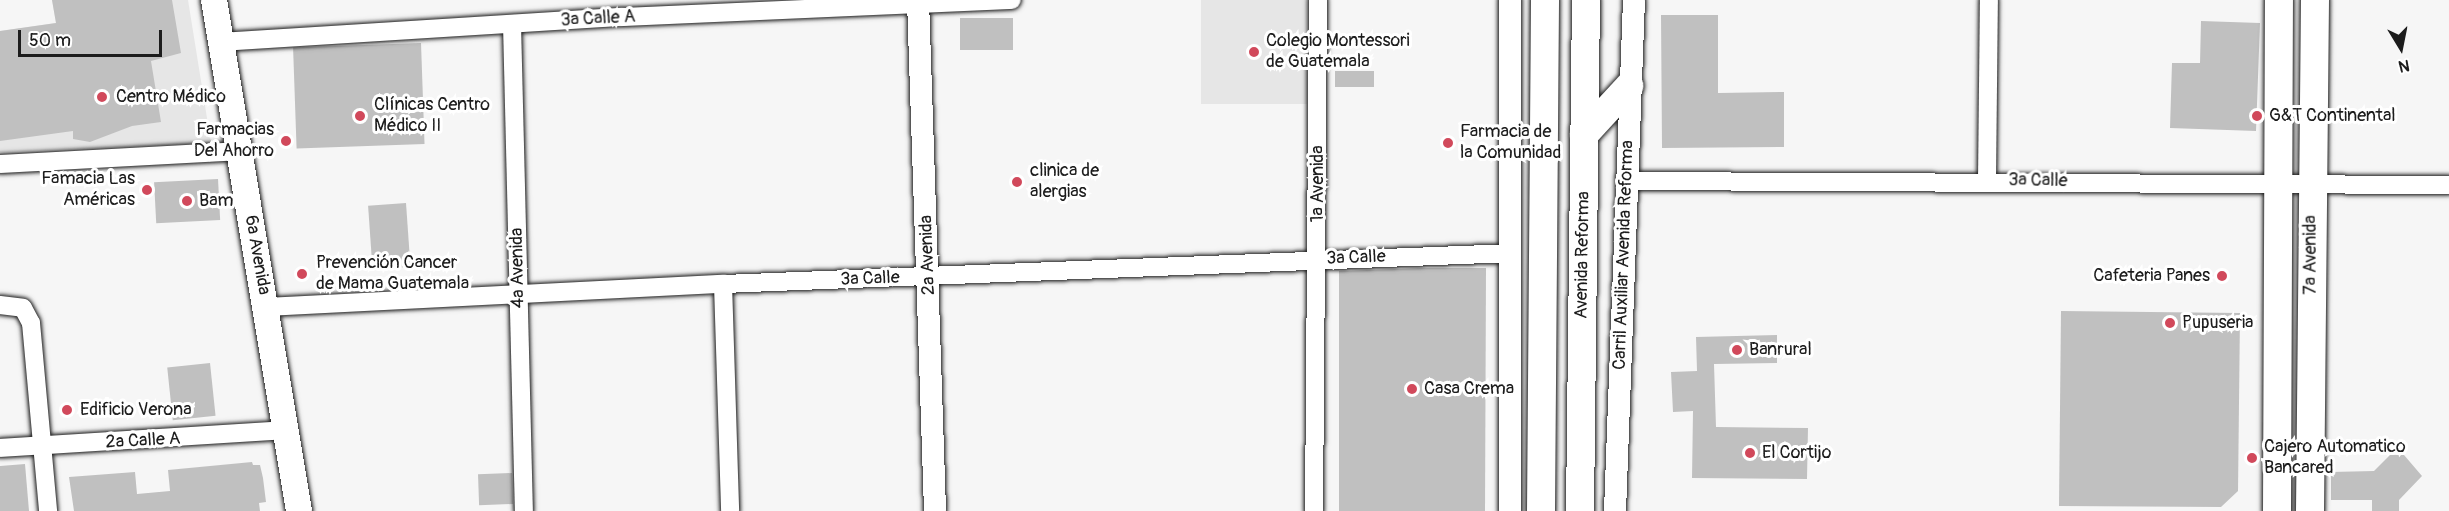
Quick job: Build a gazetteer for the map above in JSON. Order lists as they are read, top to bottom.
{
  "streets": {
    "main road": ["6a Avenida", "Avenida Reforma", "7a Avenida"],
    "street": [
      "3a Calle A",
      "3a Calle",
      "1a Avenida",
      "2a Avenida",
      "Carril Auxiliar Avenida Reforma",
      "4a Avenida",
      "2a Calle A"
    ]
  },
  "crossings": [
    ["3a Calle A", "6a Avenida"],
    ["3a Calle A", "2a Avenida"],
    ["3a Calle A", "4a Avenida"],
    ["3a Calle", "1a Avenida"],
    ["3a Calle", "6a Avenida"],
    ["3a Calle", "2a Avenida"],
    ["3a Calle", "Carril Auxiliar Avenida Reforma"],
    ["3a Calle", "7a Avenida"],
    ["3a Calle", "4a Avenida"],
    ["6a Avenida", "2a Calle A"]
  ],
  "places": [
    "Colegio Montessori de Guatemala",
    "Centro Médico",
    "Clínicas Centro Médico II",
    "G&T Continental",
    "Farmacias Del Ahorro",
    "Farmacia de la Comunidad",
    "clinica de alergias",
    "Famacia Las Américas",
    "Bam",
    "Prevención Cancer de Mama Guatemala",
    "Cafeteria Panes",
    "Pupuseria",
    "Banrural",
    "Casa Crema",
    "Edificio Verona",
    "El Cortijo",
    "Cajero Automatico Bancared"
  ],
  "scale_bar": "50 m",
  "north": "bottom"
}
